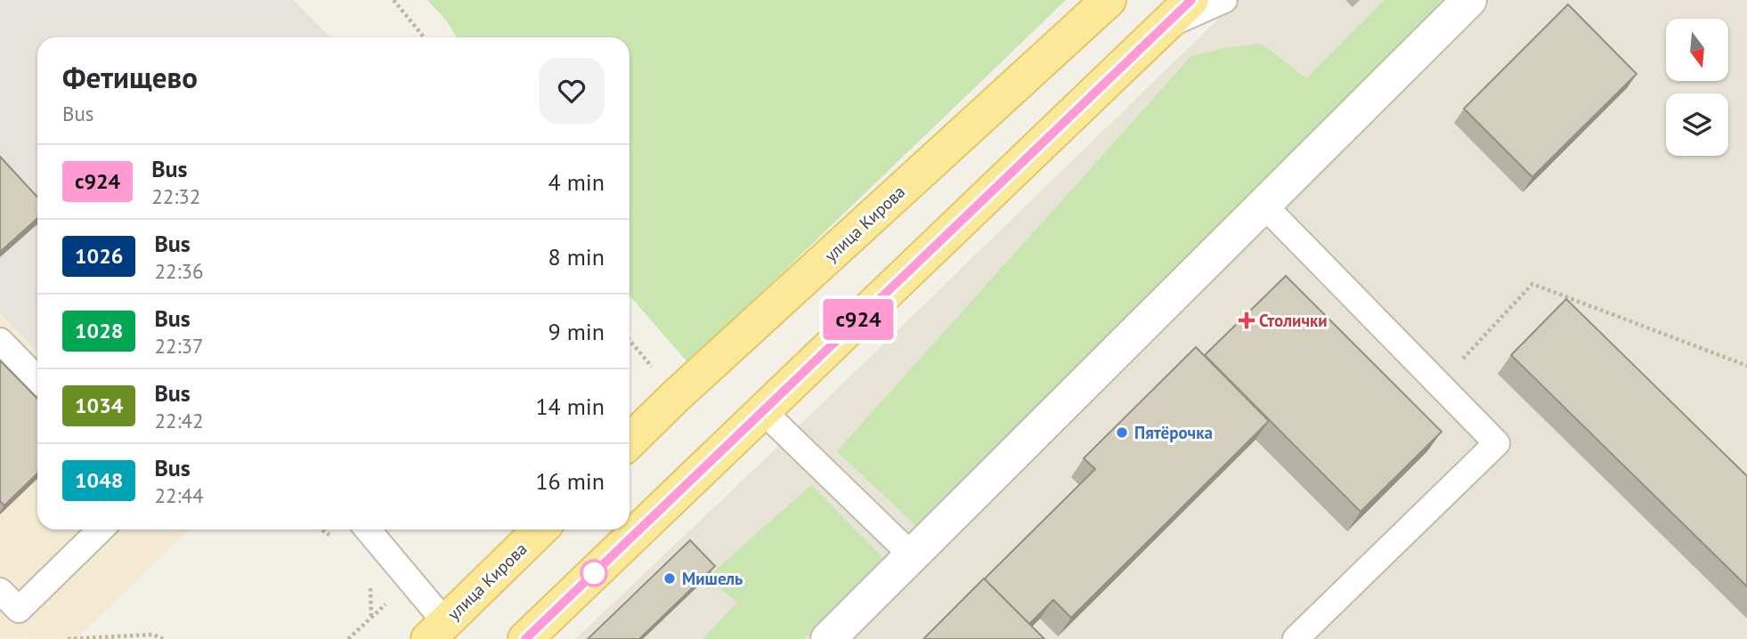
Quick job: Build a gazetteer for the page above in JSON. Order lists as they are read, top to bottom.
{
  "streets": {
    "main road": ["улица Кирова"]
  },
  "places": {
    "health": ["Столички"],
    "other": ["Пятёрочка", "Мишель"]
  },
  "lines": ["bus line с924"],
  "north": "bottom",
  "page": {
    "on_map": "с924",
    "heading": ["Фетищево", "Bus"],
    "list": [
      {
        "mark": "с924",
        "name": "Bus",
        "note": "22:32",
        "value": "4 min"
      },
      {
        "mark": "1026",
        "name": "Bus",
        "note": "22:36",
        "value": "8 min"
      },
      {
        "mark": "1028",
        "name": "Bus",
        "note": "22:37",
        "value": "9 min"
      },
      {
        "mark": "1034",
        "name": "Bus",
        "note": "22:42",
        "value": "14 min"
      },
      {
        "mark": "1048",
        "name": "Bus",
        "note": "22:44",
        "value": "16 min"
      }
    ]
  }
}
